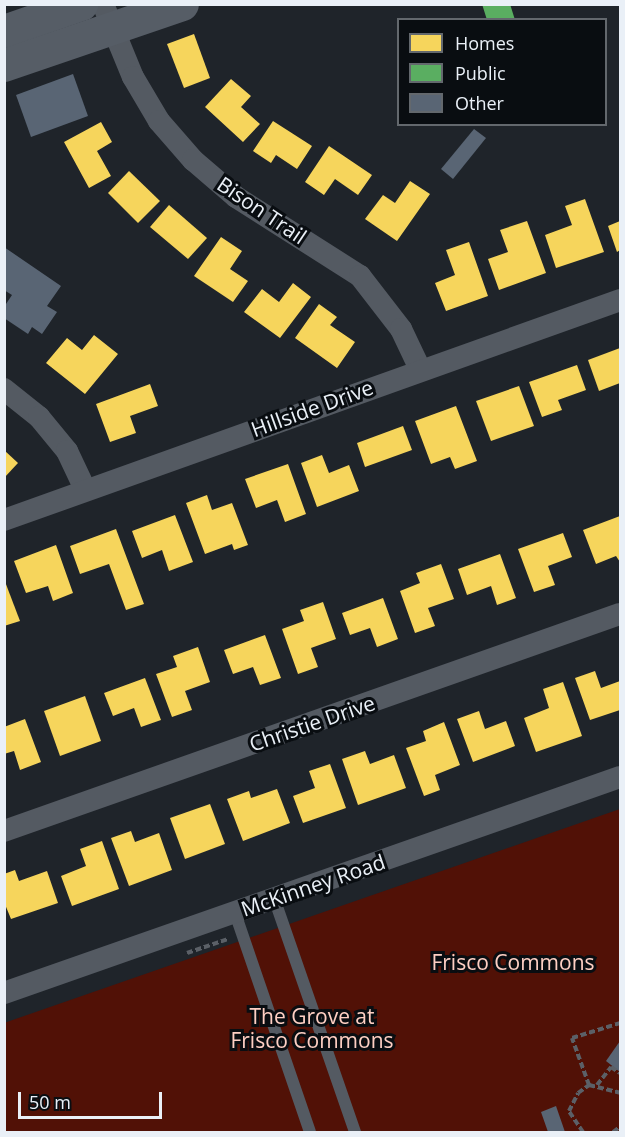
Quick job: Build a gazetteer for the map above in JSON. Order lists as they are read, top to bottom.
{
  "streets": {
    "street": [
      "Bison Trail",
      "Hillside Drive",
      "Christie Drive",
      "McKinney Road"
    ]
  },
  "crossings": [
    ["Bison Trail", "Hillside Drive"]
  ],
  "parks": ["Frisco Commons", "The Grove at Frisco Commons"],
  "legend": ["Homes", "Public", "Other"],
  "scale_bar": "50 m"
}
